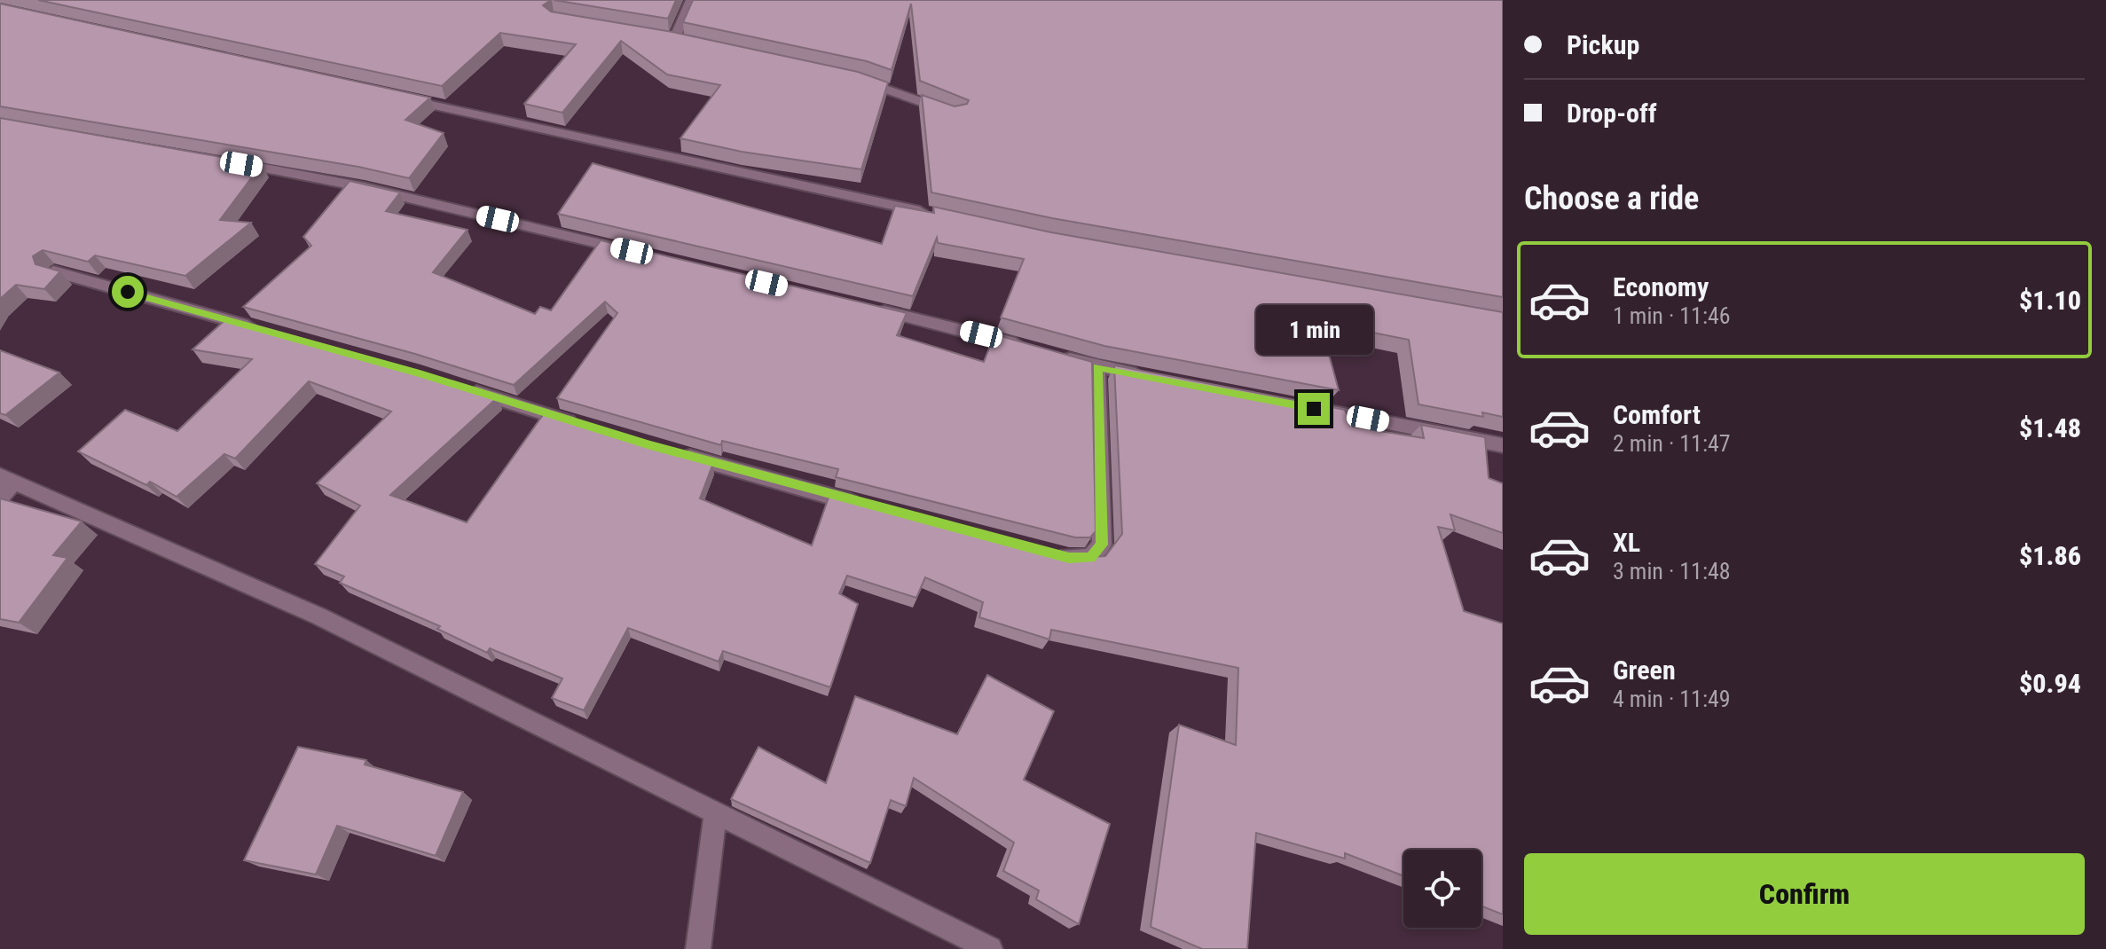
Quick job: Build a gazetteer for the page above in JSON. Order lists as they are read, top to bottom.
{
  "page": {
    "banner": ["Pickup", "Drop-off"],
    "heading": "Choose a ride",
    "list": [
      {
        "name": "Economy",
        "note": "1 min · 11:46",
        "value": "$1.10"
      },
      {
        "name": "Comfort",
        "note": "2 min · 11:47",
        "value": "$1.48"
      },
      {
        "name": "XL",
        "note": "3 min · 11:48",
        "value": "$1.86"
      },
      {
        "name": "Green",
        "note": "4 min · 11:49",
        "value": "$0.94"
      }
    ],
    "bubble": "1 min",
    "buttons": "Confirm"
  }
}
